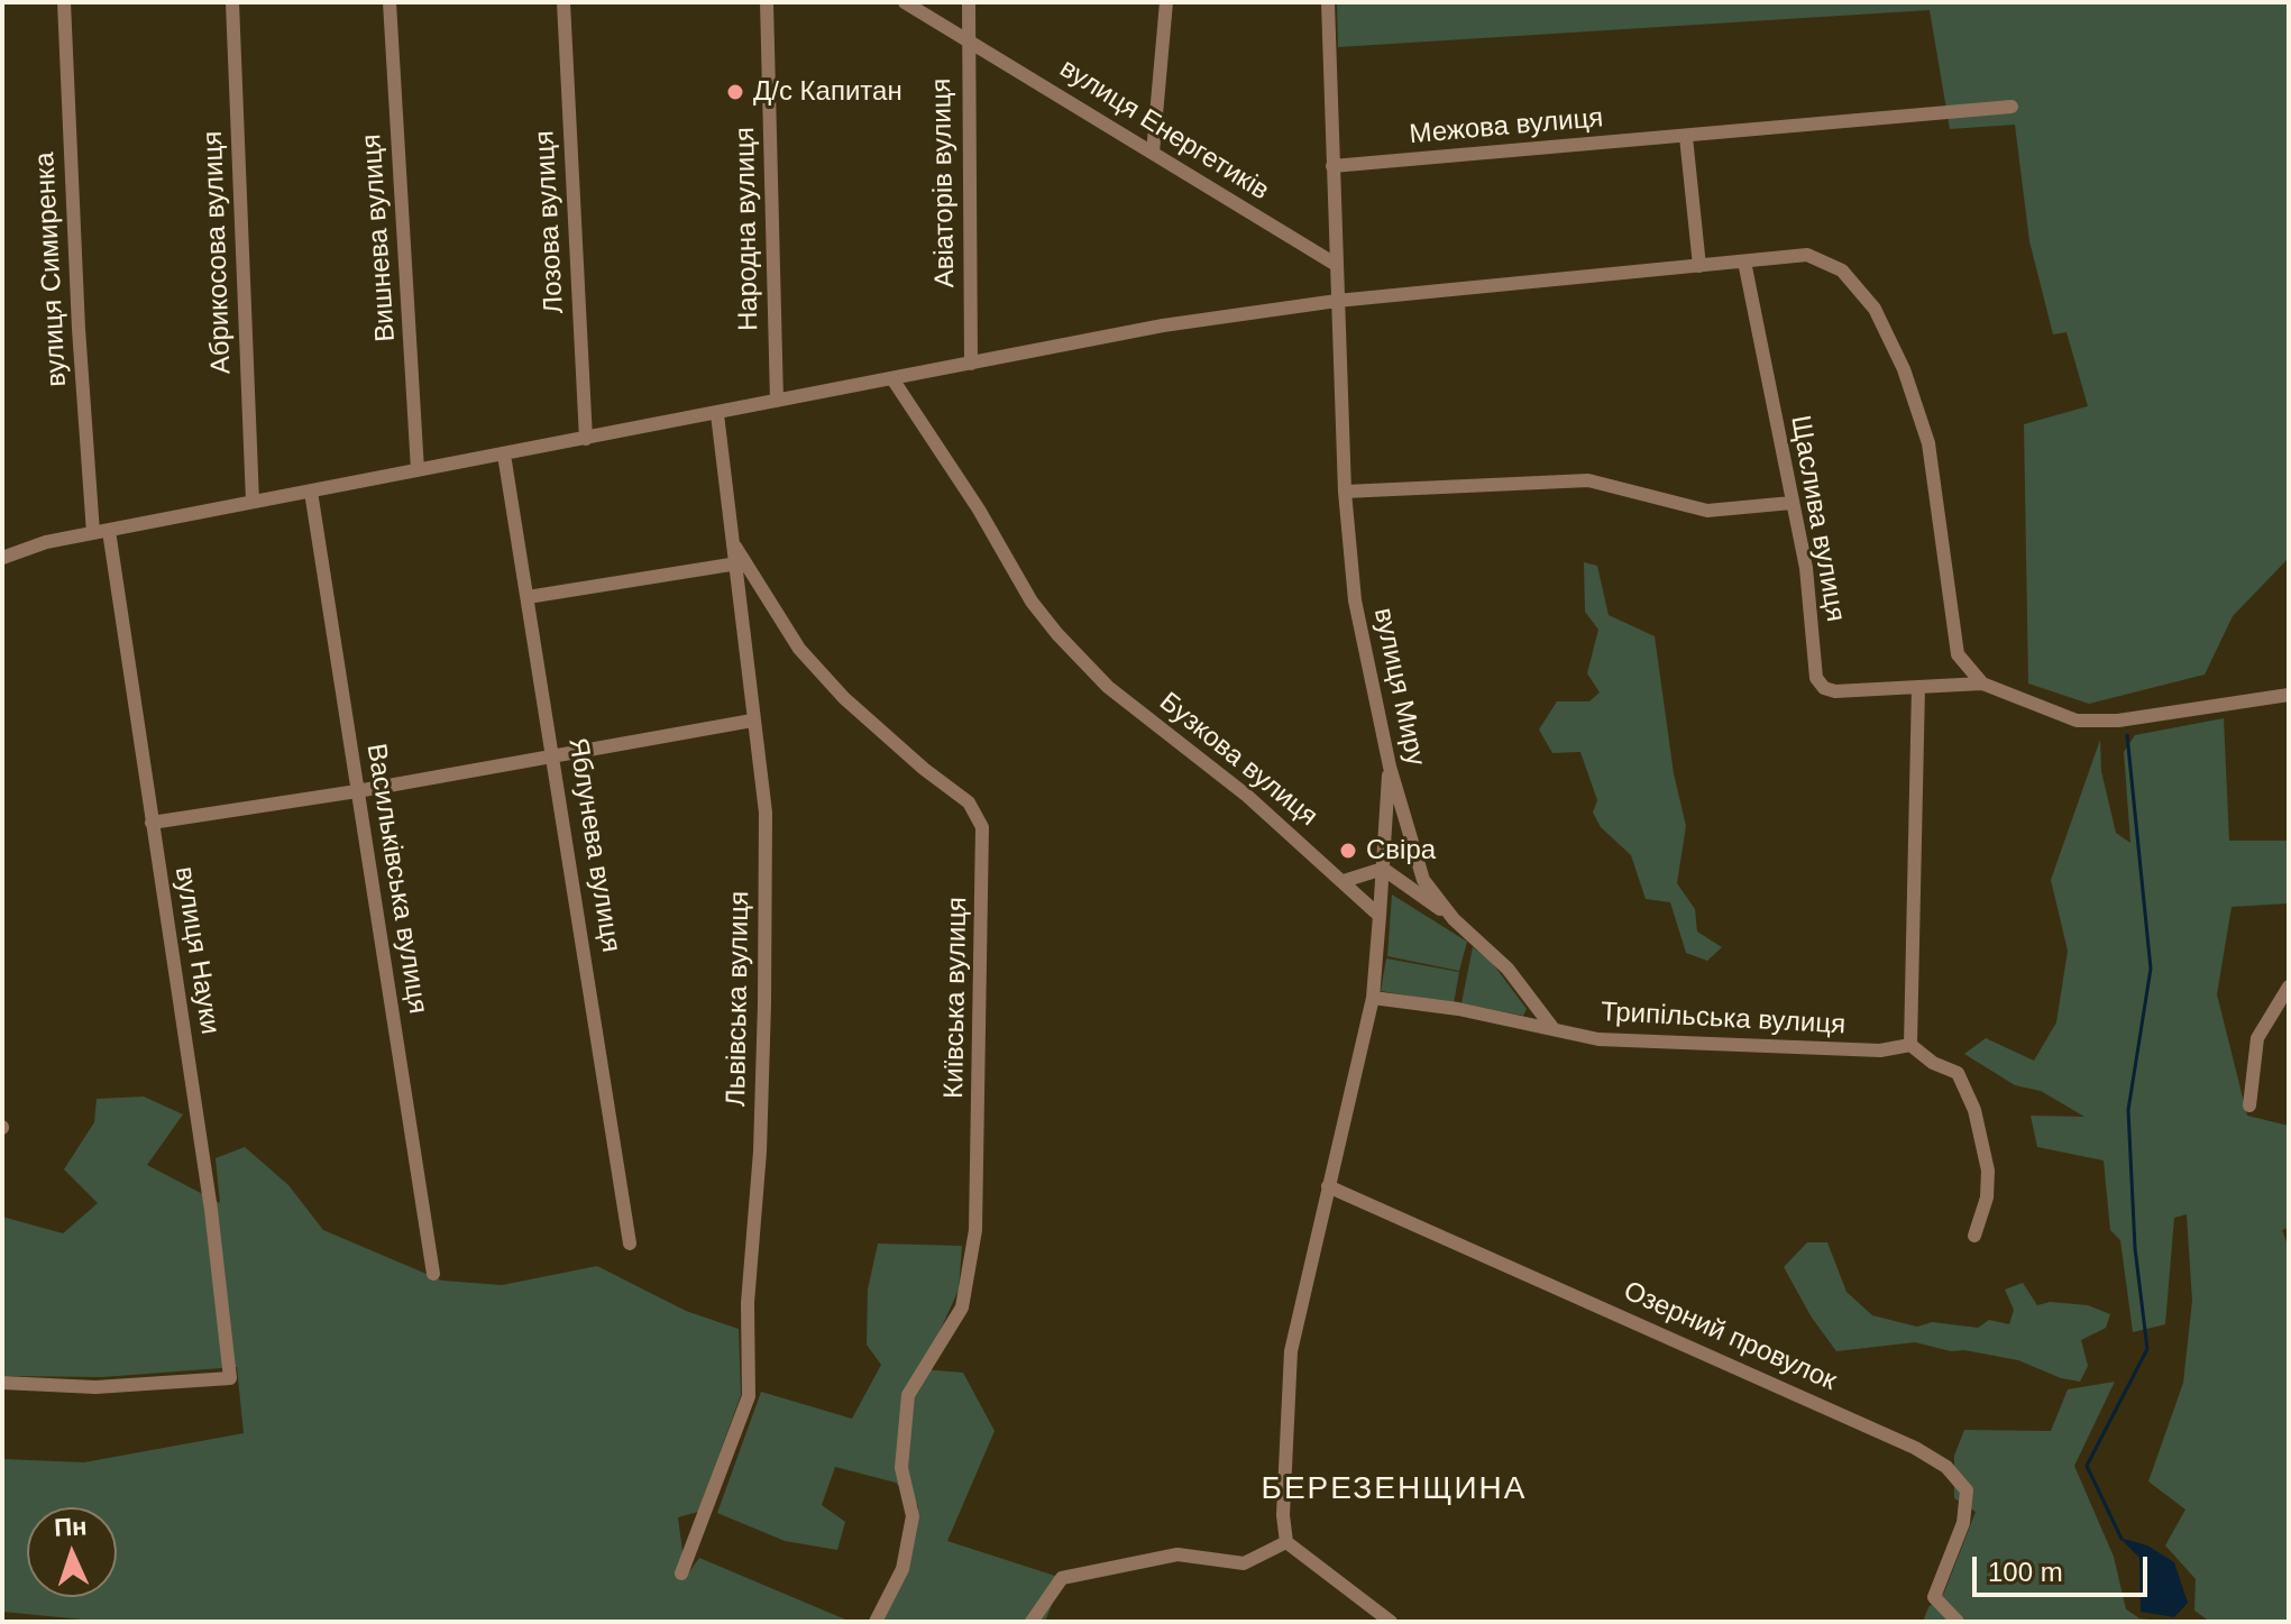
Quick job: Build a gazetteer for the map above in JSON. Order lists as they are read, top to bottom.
{
  "streets": {
    "street": [
      "Межова вулиця",
      "вулиця Енергетиків",
      "Авіаторів вулиця",
      "Лозова вулиця",
      "Народна вулиця",
      "Вишнева вулиця",
      "Абрикосова вулиця",
      "вулиця Симиренка",
      "Щаслива вулиця",
      "вулиця Миру",
      "Бузкова вулиця",
      "Яблунева вулиця",
      "Васильківська вулиця",
      "вулиця Науки",
      "Київська вулиця",
      "Львівська вулиця",
      "Трипільська вулиця",
      "Озерний провулок"
    ]
  },
  "crossings": [
    ["вулиця Енергетиків", "Авіаторів вулиця"],
    ["вулиця Симиренка", "вулиця Науки"],
    ["вулиця Миру", "Трипільська вулиця"],
    ["Київська вулиця", "Львівська вулиця"]
  ],
  "districts": ["БЕРЕЗЕНЩИНА"],
  "places": ["Д/с Капитан", "Свіра"],
  "scale_bar": "100 m",
  "north": "top"
}
